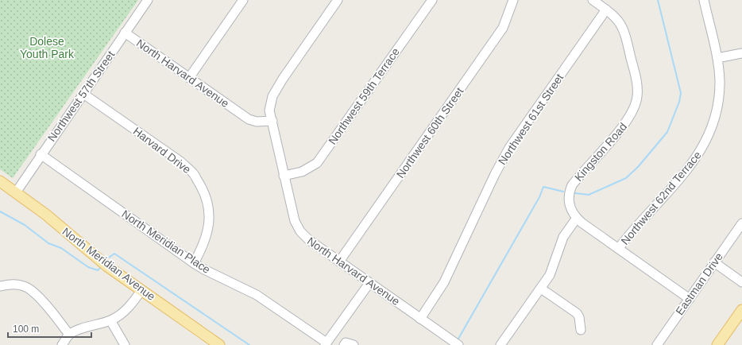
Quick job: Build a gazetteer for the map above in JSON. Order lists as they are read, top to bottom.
{
  "streets": {
    "main road": ["North Meridian Avenue"],
    "street": [
      "North Harvard Avenue",
      "Northwest 57th Street",
      "Northwest 59th Terrace",
      "Northwest 61st Street",
      "Northwest 60th Street",
      "Harvard Drive",
      "Kingston Road",
      "Northwest 62nd Terrace",
      "North Meridian Place",
      "Eastman Drive"
    ]
  },
  "crossings": [
    ["North Harvard Avenue", "Northwest 57th Street"],
    ["North Harvard Avenue", "Northwest 59th Terrace"],
    ["North Harvard Avenue", "Northwest 61st Street"],
    ["North Harvard Avenue", "Northwest 60th Street"],
    ["Northwest 57th Street", "Harvard Drive"],
    ["Northwest 57th Street", "North Meridian Place"],
    ["Northwest 57th Street", "North Meridian Avenue"],
    ["Northwest 61st Street", "Kingston Road"],
    ["Harvard Drive", "North Meridian Place"],
    ["Kingston Road", "Northwest 62nd Terrace"],
    ["Kingston Road", "Eastman Drive"]
  ],
  "parks": ["Dolese Youth Park"],
  "scale_bar": "100 m"
}
